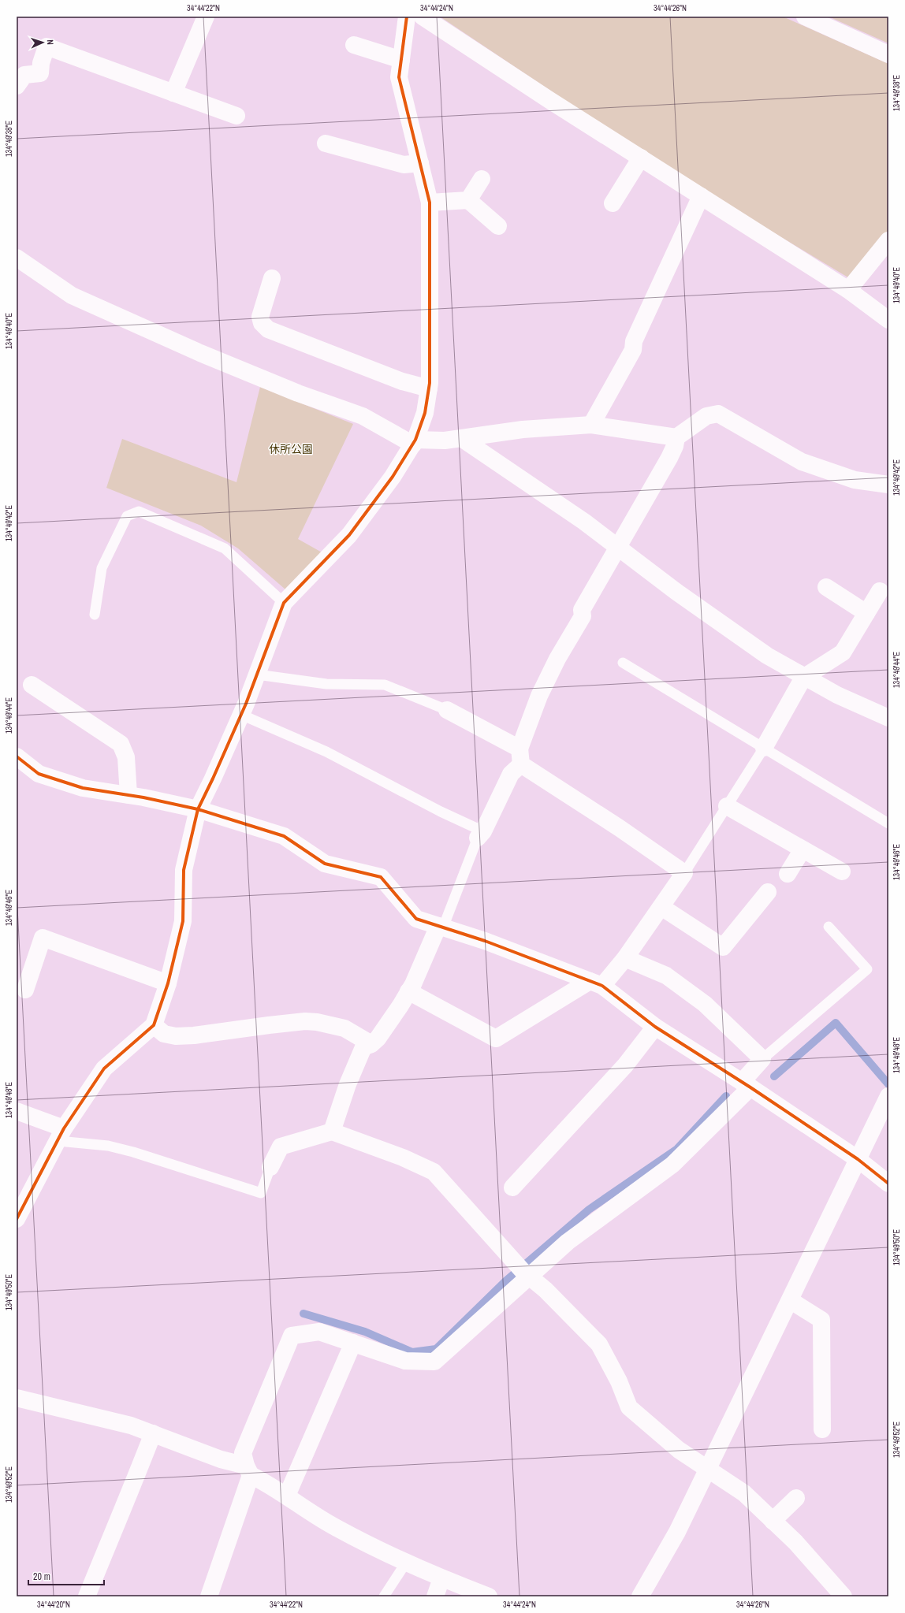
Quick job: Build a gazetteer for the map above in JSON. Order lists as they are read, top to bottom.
{
  "parks": ["休所公園"],
  "scale_bar": "20 m",
  "north": "right",
  "coordinates": [
    "34°44'22\"N",
    "34°44'24\"N",
    "34°44'26\"N",
    "134°49'38\"E",
    "134°49'40\"E",
    "134°49'42\"E",
    "134°49'44\"E",
    "134°49'46\"E",
    "134°49'48\"E",
    "134°49'50\"E",
    "134°49'52\"E",
    "34°44'20\"N"
  ]
}
